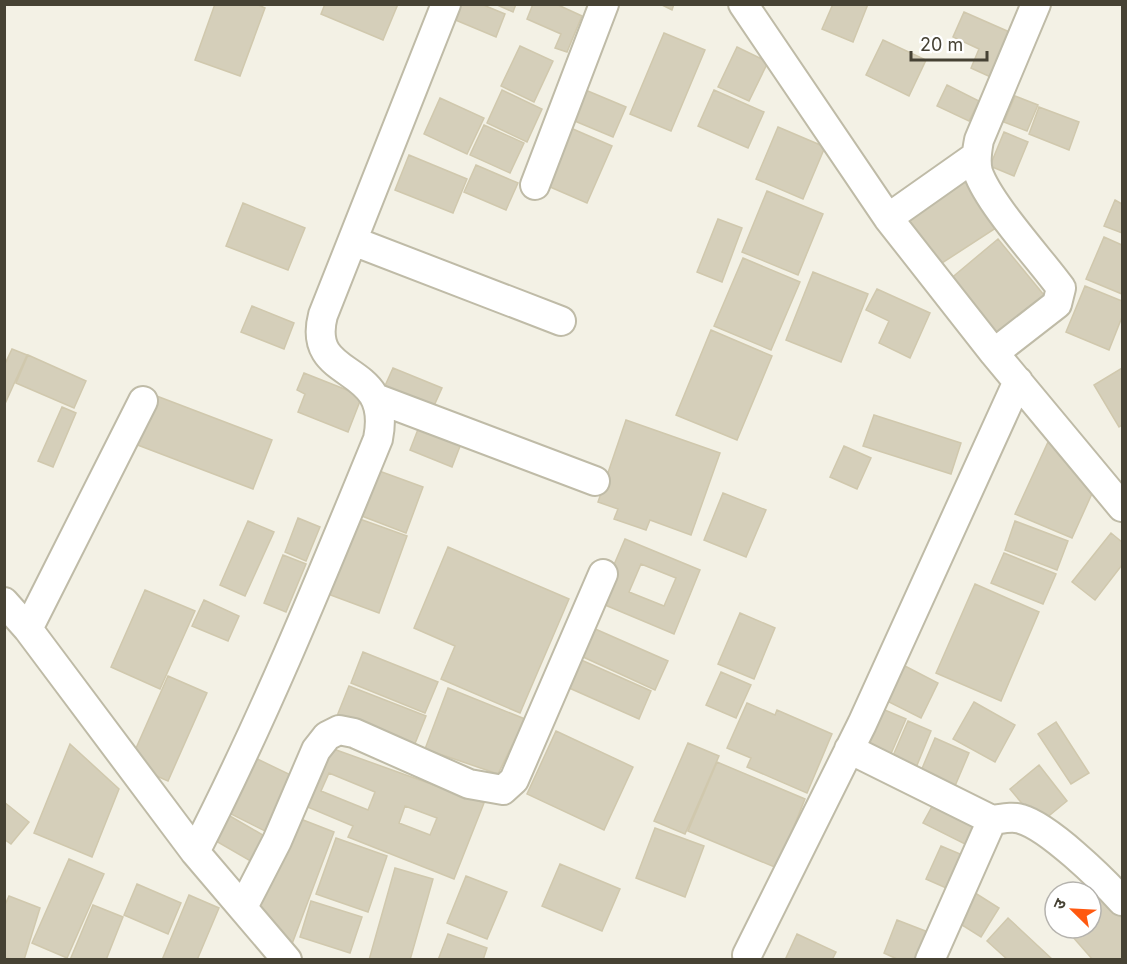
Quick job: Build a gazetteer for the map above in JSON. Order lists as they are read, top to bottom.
{
  "scale_bar": "20 m",
  "north": "top left"
}
